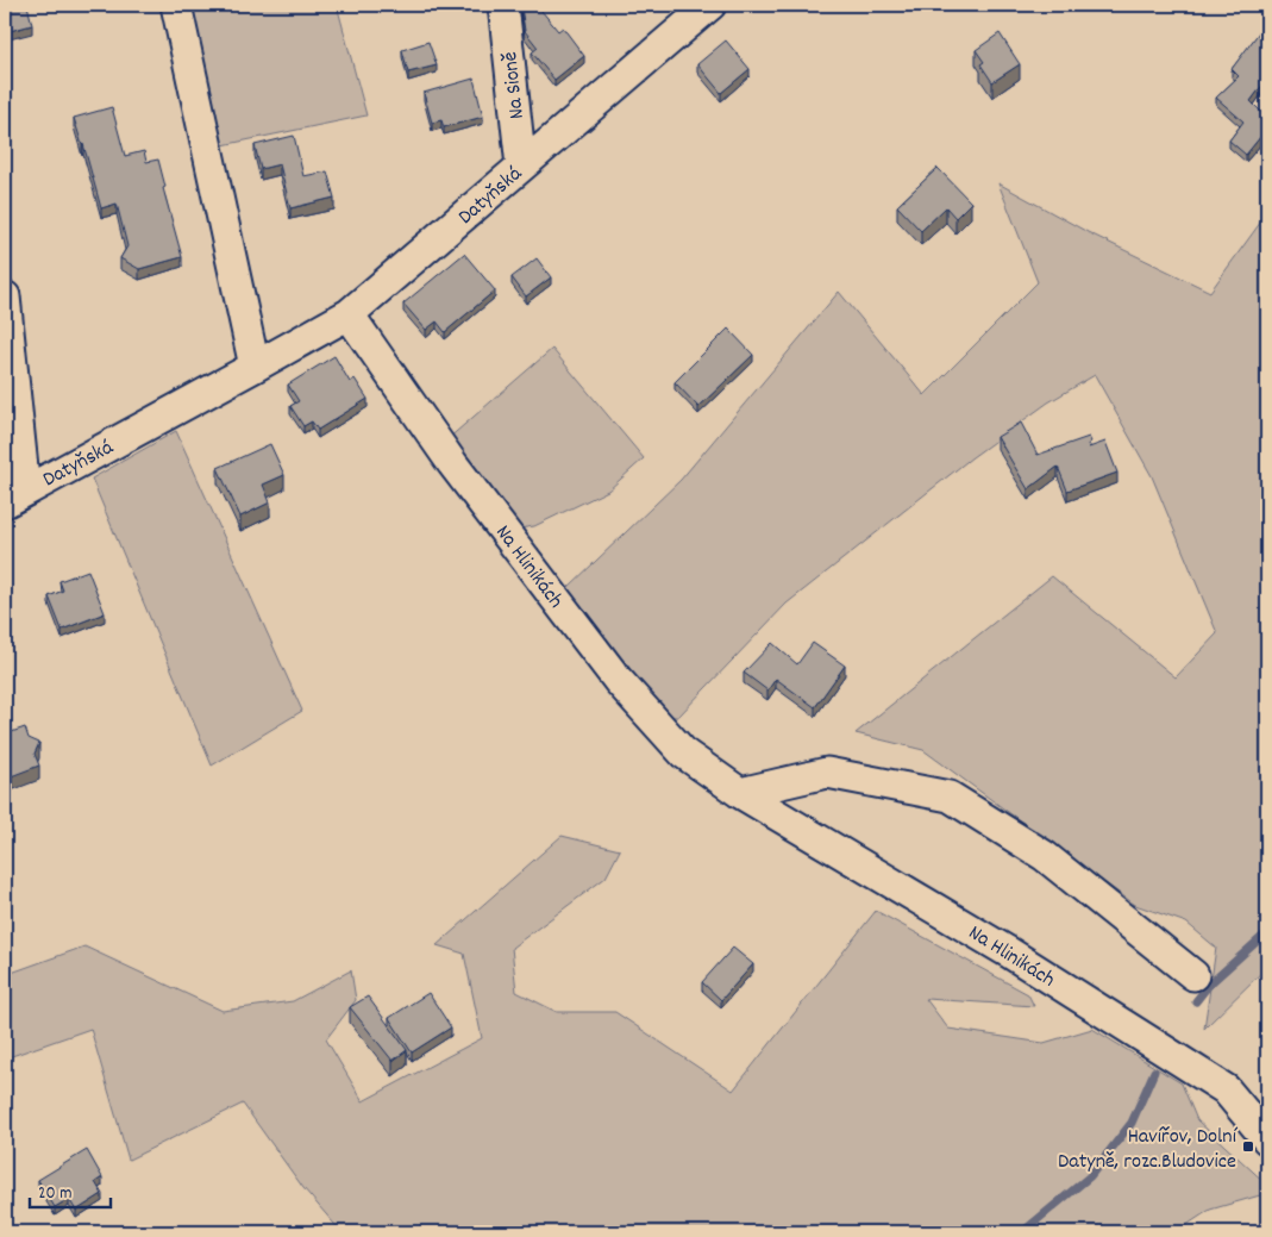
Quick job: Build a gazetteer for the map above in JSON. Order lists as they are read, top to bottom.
{
  "streets": {
    "street": ["Na Sioně", "Datyňská", "Na Hlinikách"]
  },
  "crossings": [
    ["Na Sioně", "Datyňská"],
    ["Datyňská", "Na Hlinikách"]
  ],
  "places": {
    "transit": ["Havířov, Dolní Datyně, rozc.Bludovice"]
  },
  "scale_bar": "20 m"
}
